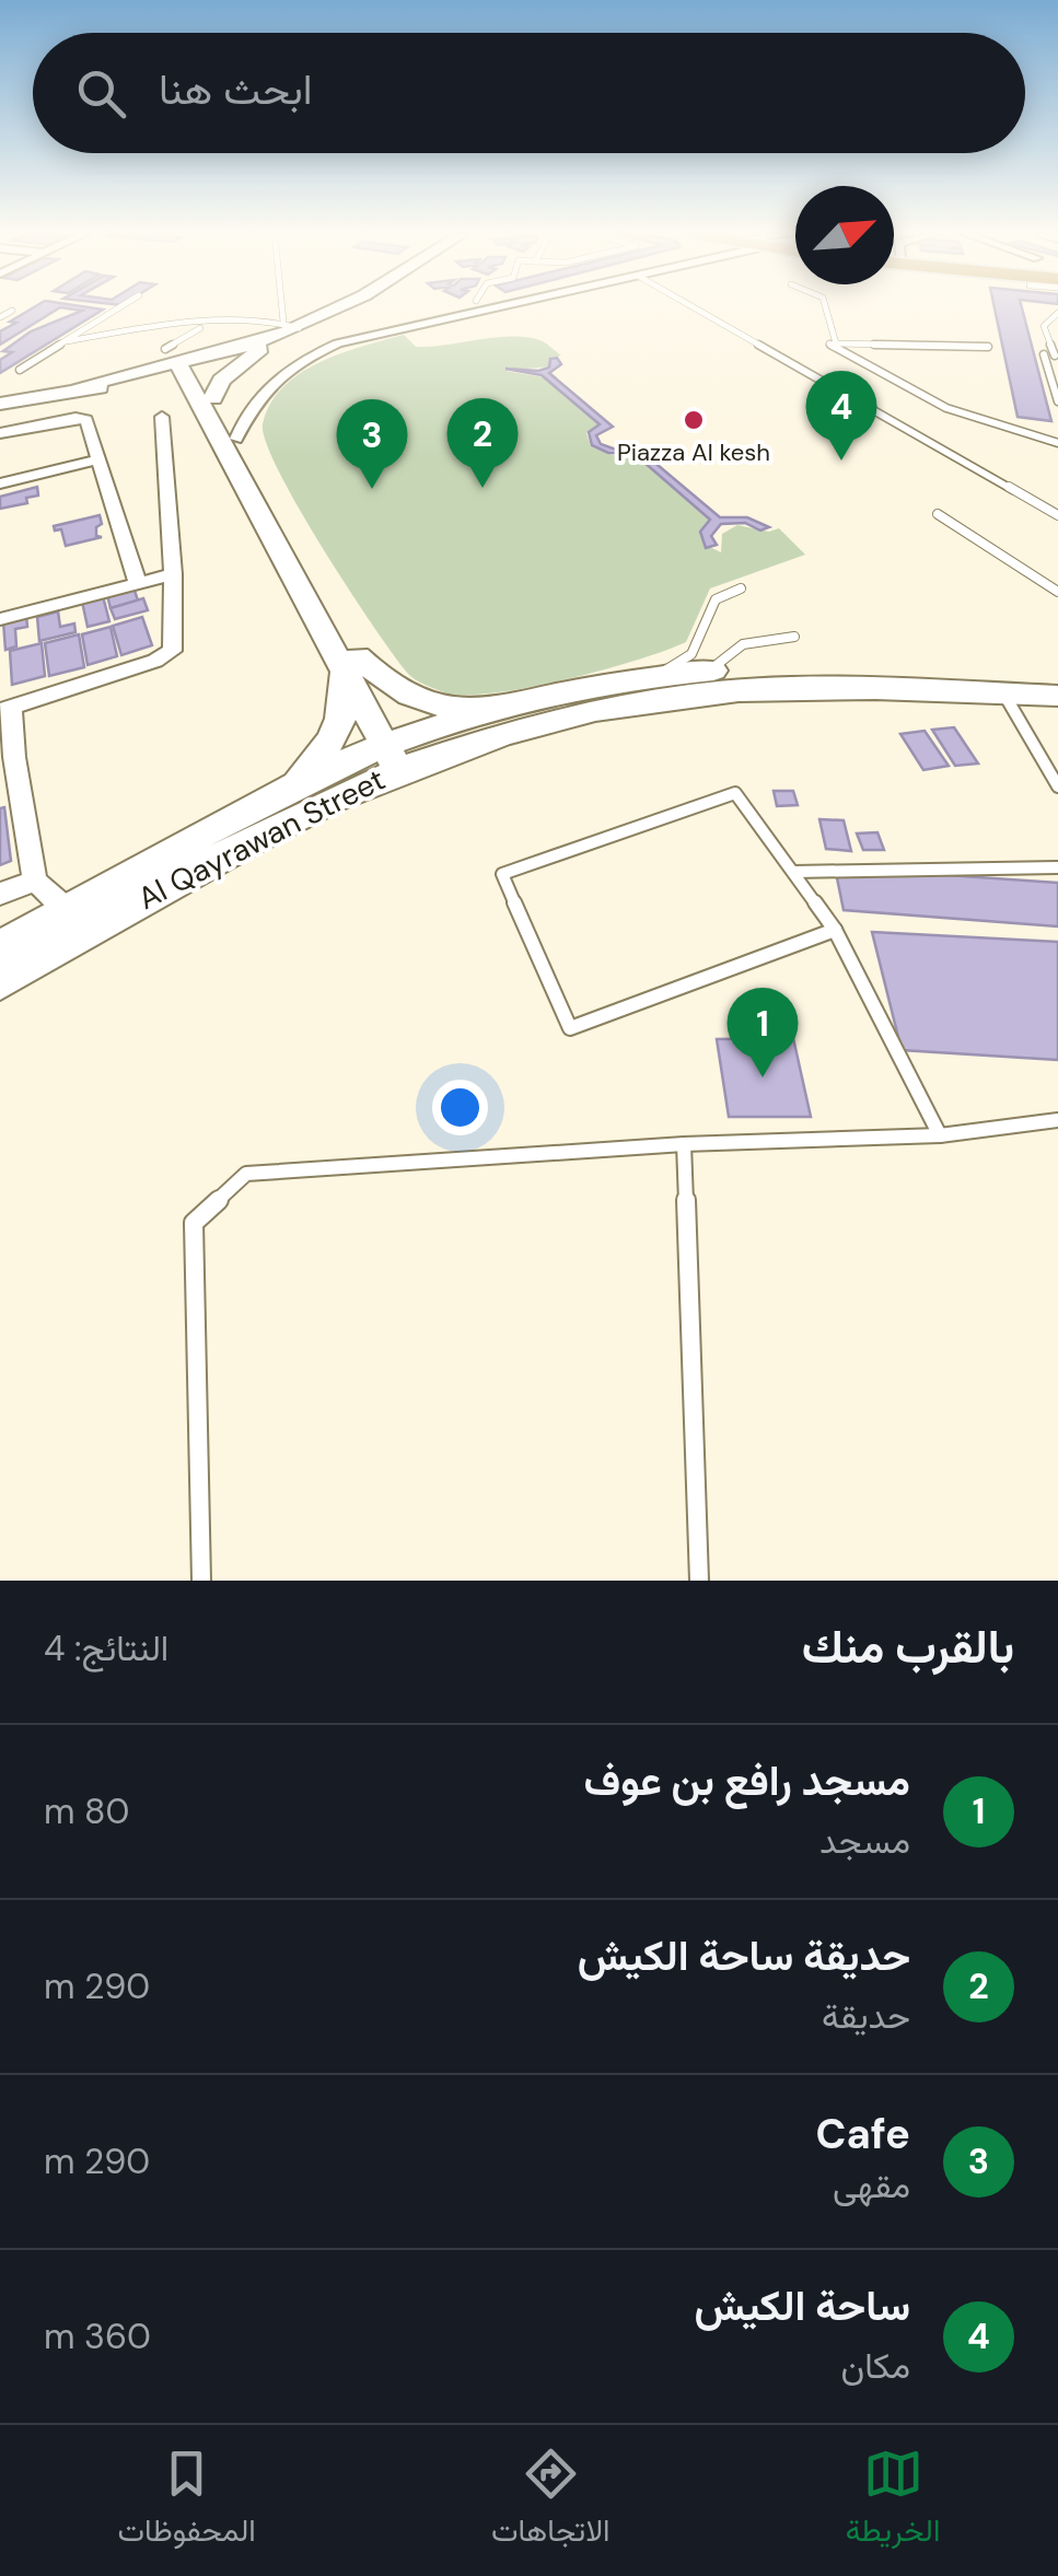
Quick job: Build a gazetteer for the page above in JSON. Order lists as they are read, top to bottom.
{
  "streets": {
    "main road": ["Al Qayrawan Street"]
  },
  "places": ["Piazza Al kesh"],
  "north": "top right",
  "page": {
    "search": "ابحث هنا",
    "pins": [
      "4",
      "2",
      "3",
      "1"
    ],
    "heading": ["بالقرب منك", "النتائج: 4"],
    "list": [
      {
        "mark": "1",
        "name": "مسجد رافع بن عوف",
        "note": "مسجد",
        "value": "80 m"
      },
      {
        "mark": "2",
        "name": "حديقة ساحة الكيش",
        "note": "حديقة",
        "value": "290 m"
      },
      {
        "mark": "3",
        "name": "Cafe",
        "note": "مقهى",
        "value": "290 m"
      },
      {
        "mark": "4",
        "name": "ساحة الكيش",
        "note": "مكان",
        "value": "360 m"
      }
    ],
    "nav": ["الخريطة", "الاتجاهات", "المحفوظات"]
  }
}
